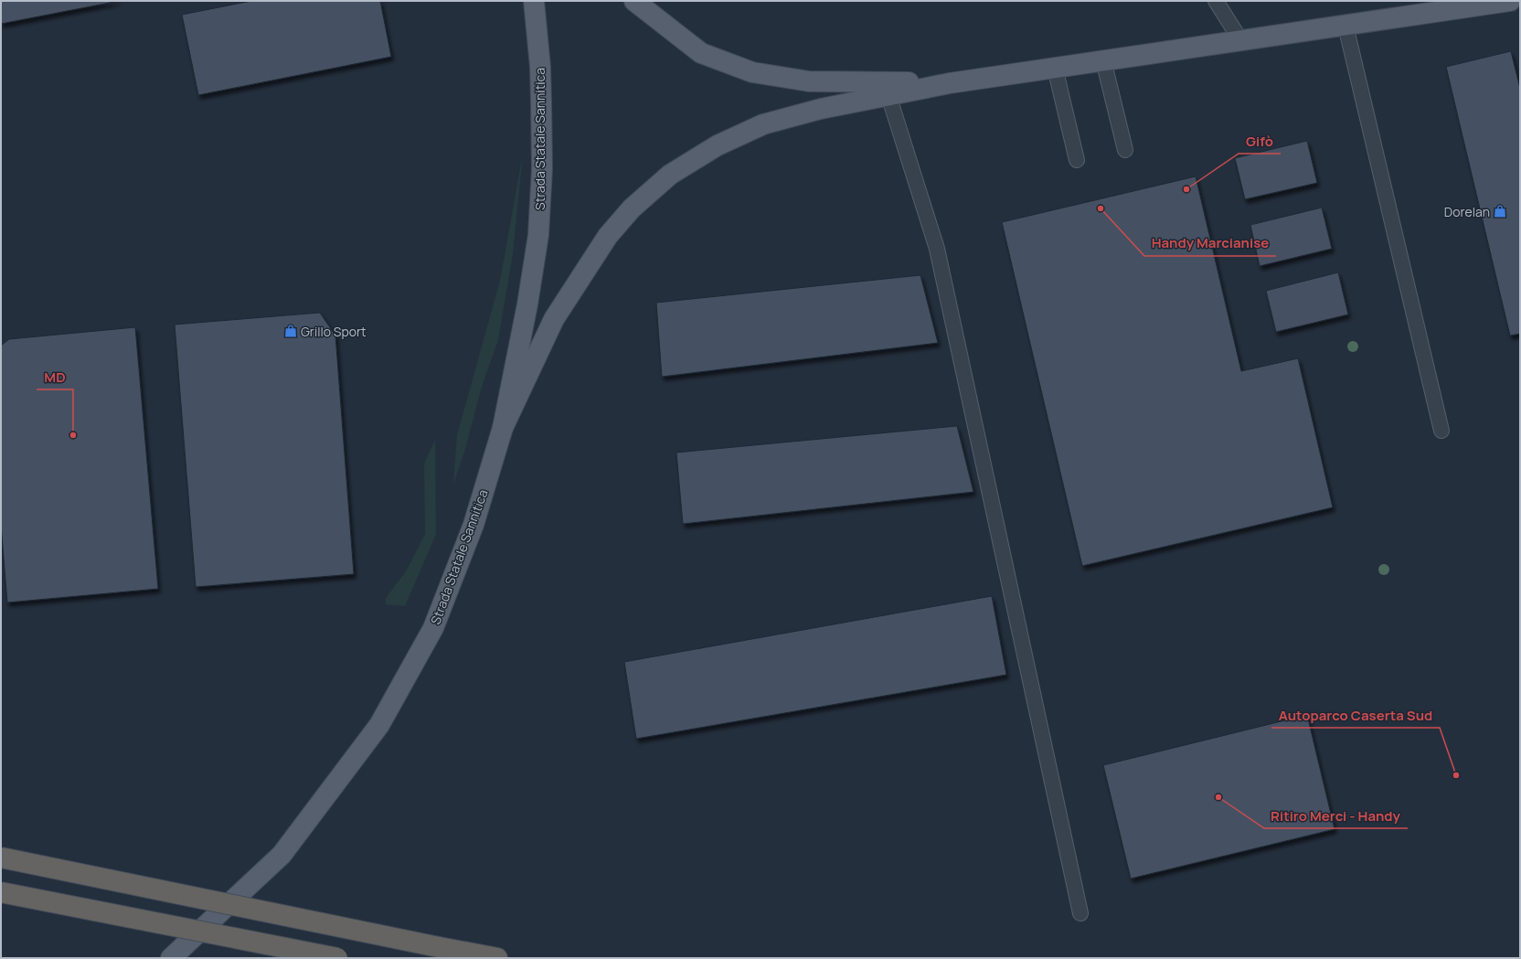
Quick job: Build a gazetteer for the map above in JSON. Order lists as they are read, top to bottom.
{
  "streets": {
    "main road": ["Strada Statale Sannitica"]
  },
  "places": {
    "other": [
      "Gifò",
      "Handy Marcianise",
      "MD",
      "Autoparco Caserta Sud",
      "Ritiro Merci - Handy"
    ],
    "shop": ["Dorelan", "Grillo Sport"]
  }
}
